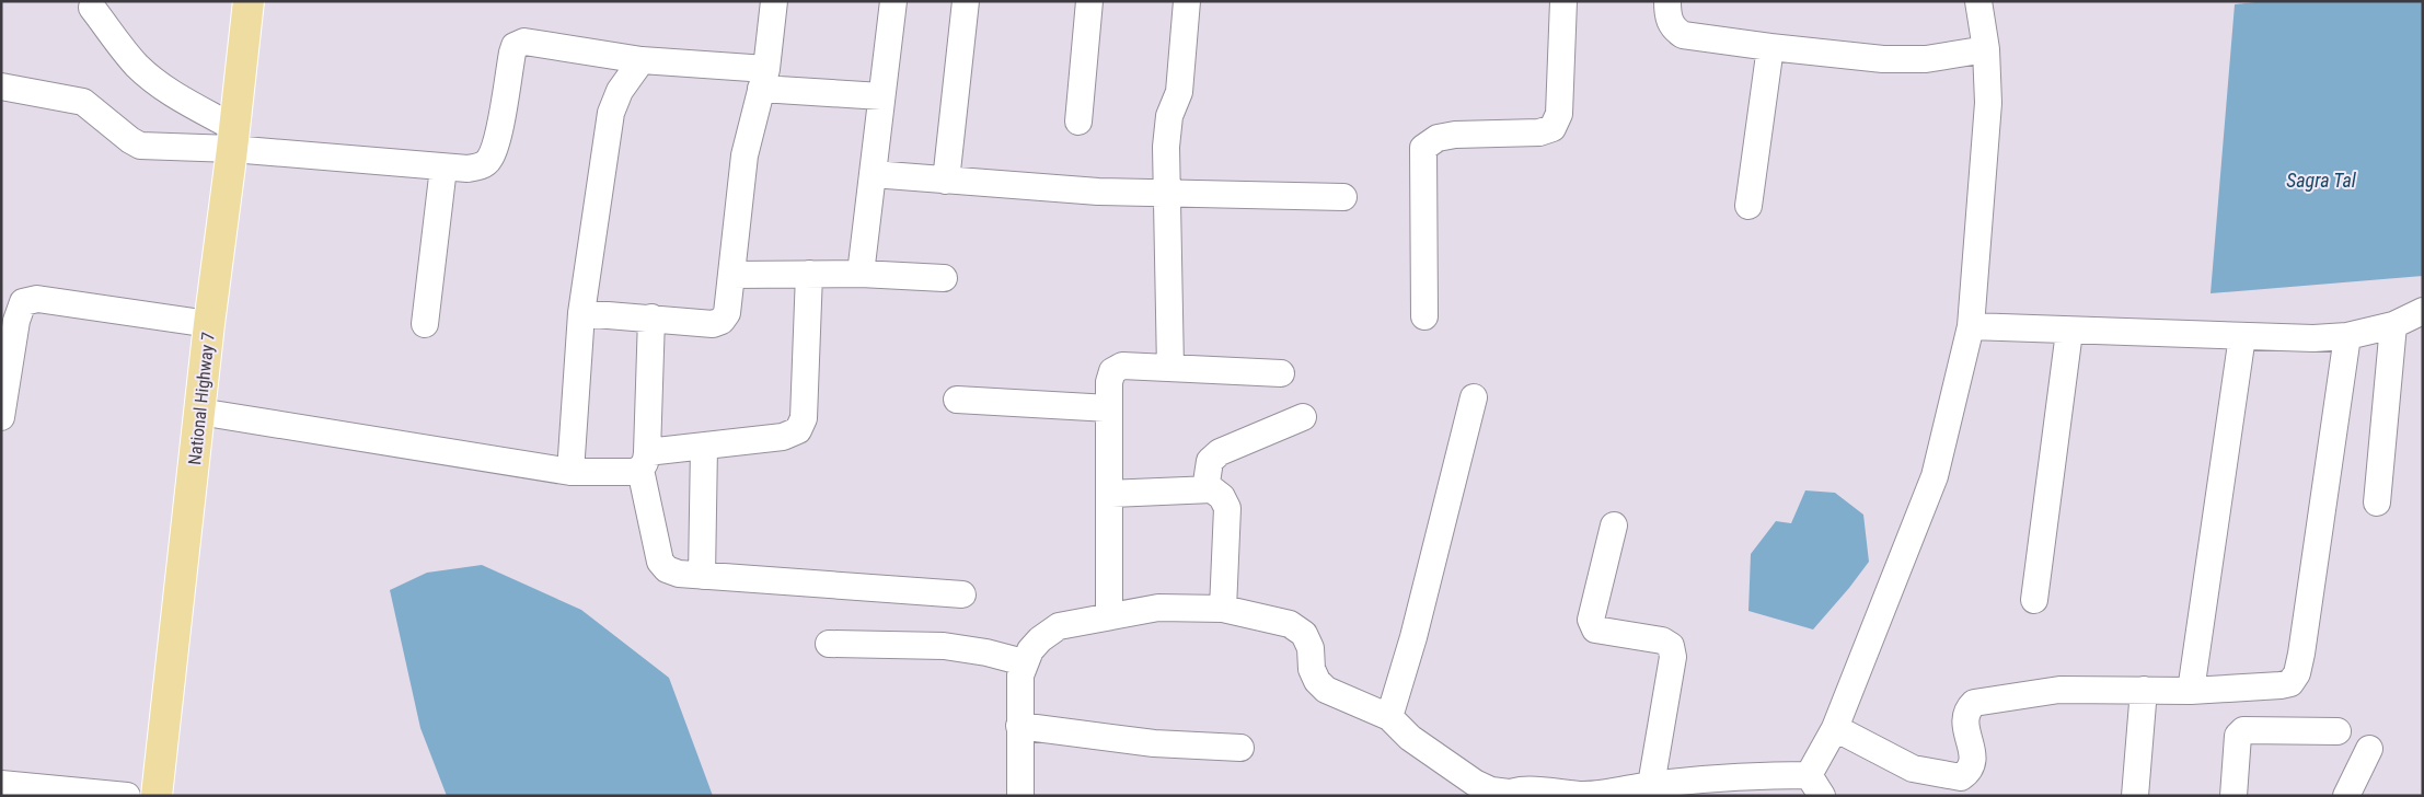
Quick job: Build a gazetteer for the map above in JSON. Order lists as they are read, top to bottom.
{
  "streets": {
    "main road": ["National Highway 7"]
  },
  "water": ["Sagra Tal"]
}
